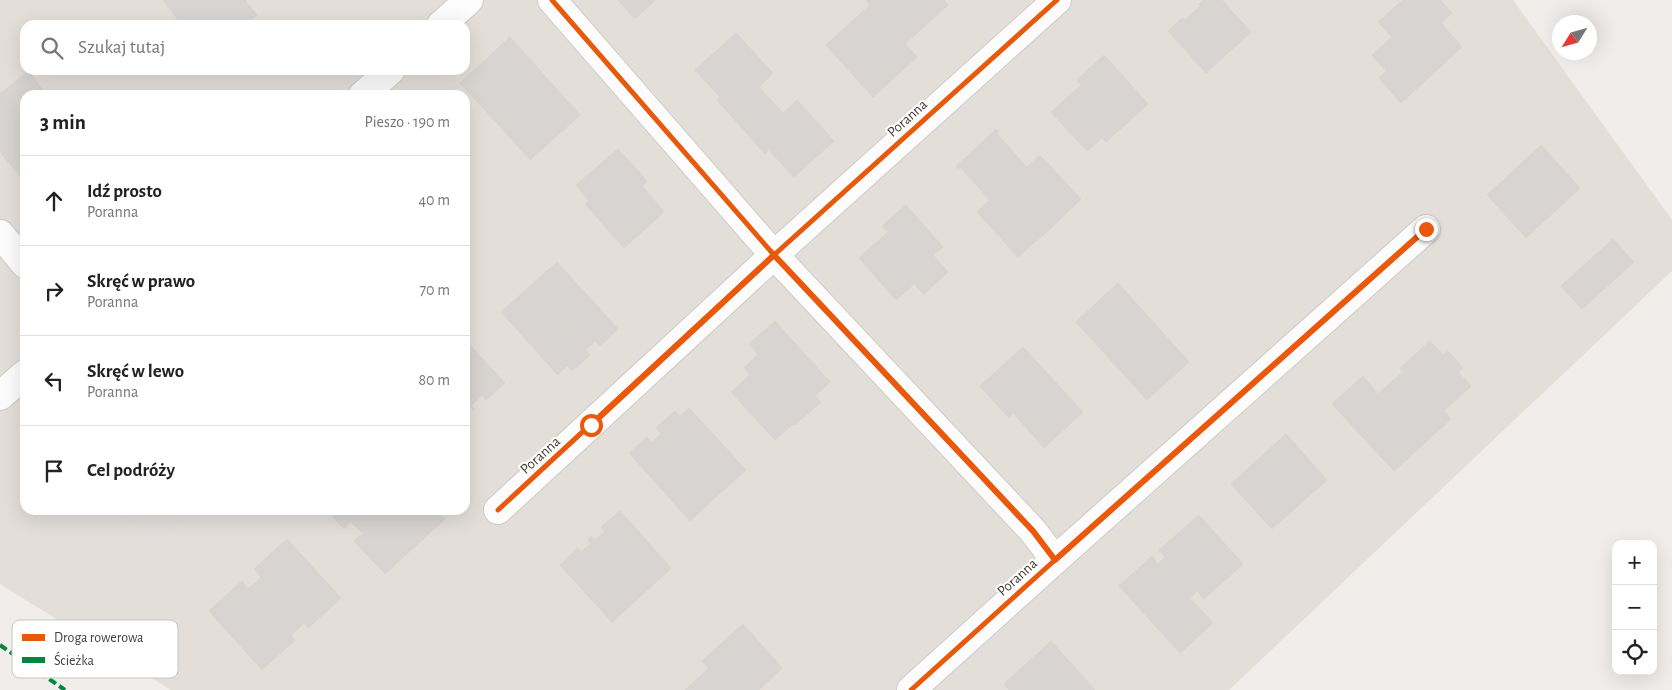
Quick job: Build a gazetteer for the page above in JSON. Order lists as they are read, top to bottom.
{
  "streets": {
    "street": ["Poranna"]
  },
  "legend": ["Droga rowerowa", "Ścieżka"],
  "north": "bottom left",
  "page": {
    "search": "Szukaj tutaj",
    "heading": ["3 min", "Pieszo · 190 m"],
    "list": [
      ["Idź prosto", "Poranna", "40 m"],
      ["Skręć w prawo", "Poranna", "70 m"],
      ["Skręć w lewo", "Poranna", "80 m"],
      "Cel podróży"
    ],
    "map_buttons": ["+", "−"]
  }
}
